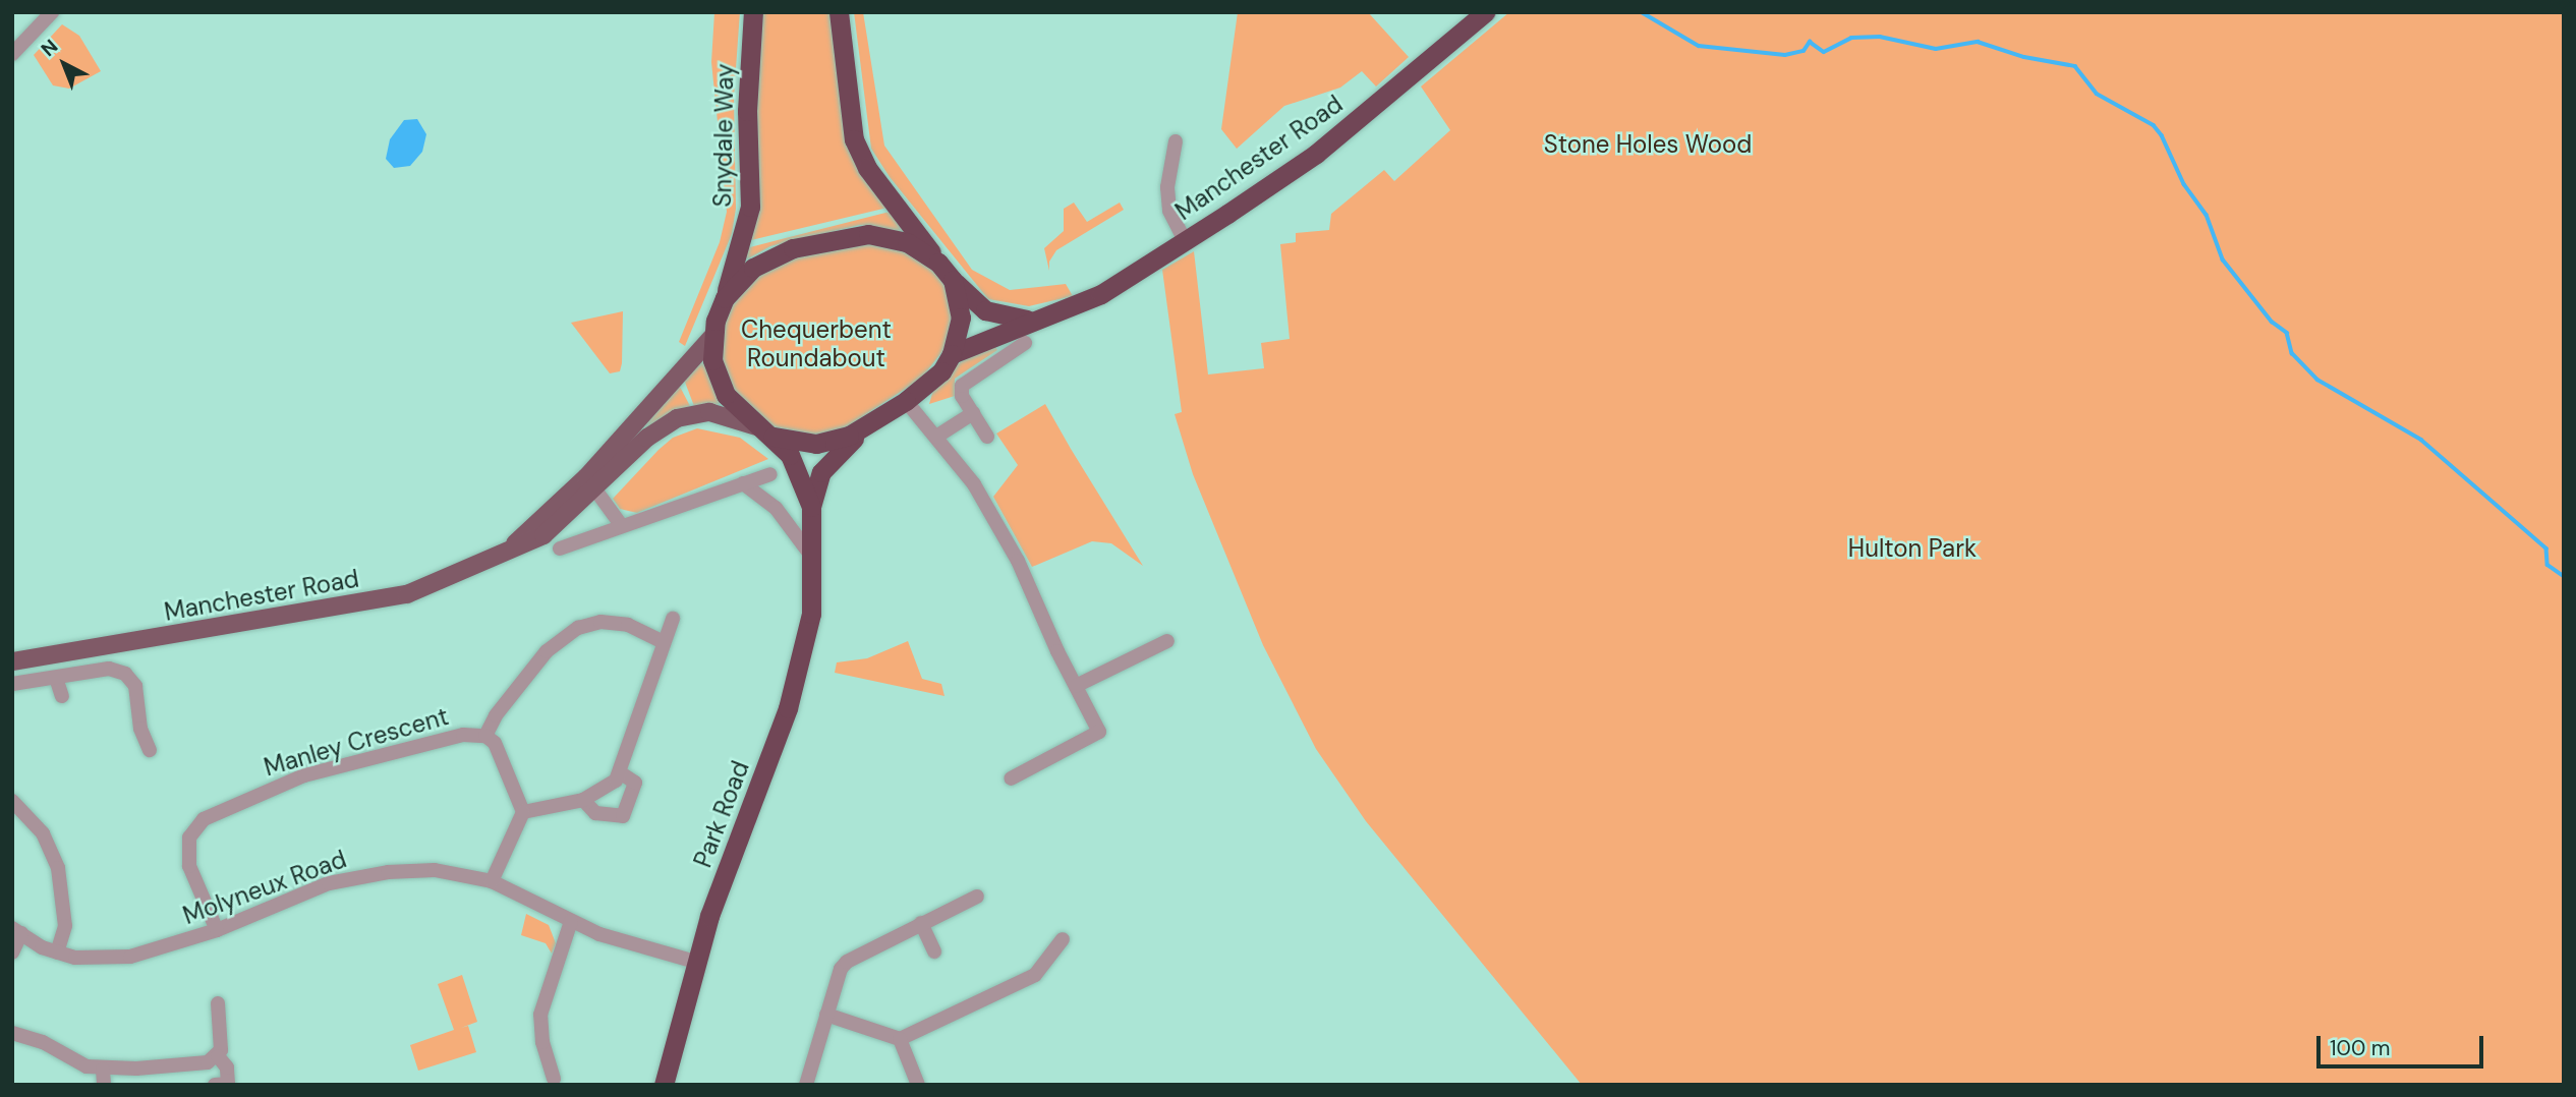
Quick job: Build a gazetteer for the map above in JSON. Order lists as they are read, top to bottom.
{
  "streets": {
    "highway": ["Snydale Way", "Manchester Road", "Park Road"],
    "street": ["Manley Crescent", "Molyneux Road"]
  },
  "crossings": [
    ["Snydale Way", "Manchester Road"],
    ["Snydale Way", "Park Road"],
    ["Manchester Road", "Park Road"],
    ["Manley Crescent", "Molyneux Road"],
    ["Park Road", "Molyneux Road"]
  ],
  "parks": ["Stone Holes Wood", "Chequerbent Roundabout", "Hulton Park"],
  "scale_bar": "100 m",
  "north": "top left"
}
